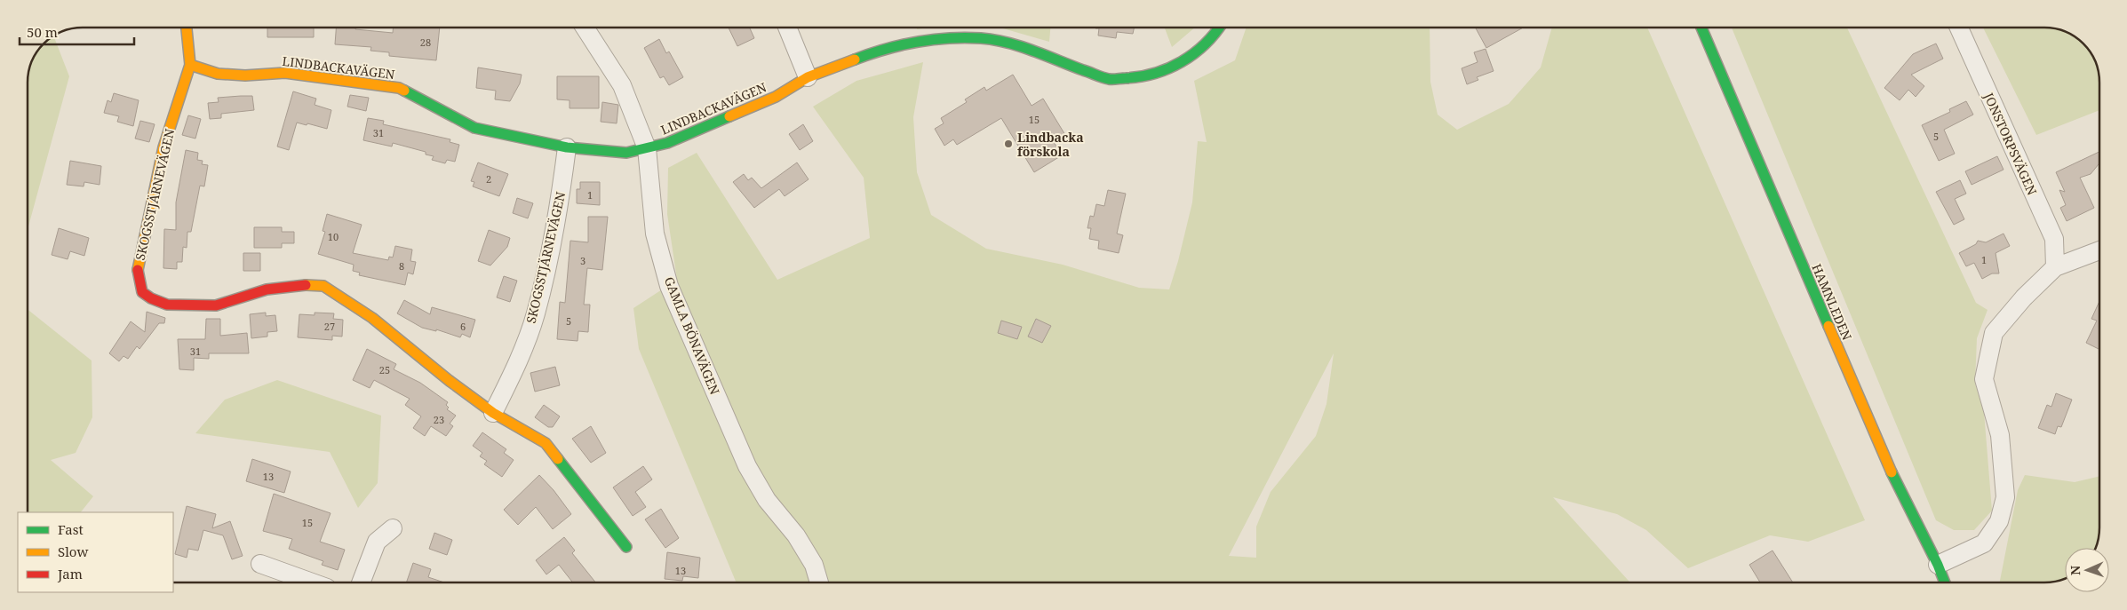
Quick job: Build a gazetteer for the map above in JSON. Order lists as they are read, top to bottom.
{
  "streets": {
    "street": [
      "LINDBACKAVÄGEN",
      "JONSTORPSVÄGEN",
      "SKOGSSTJÄRNEVÄGEN",
      "HAMNLEDEN",
      "GAMLA BÖNAVÄGEN"
    ]
  },
  "crossings": [
    ["LINDBACKAVÄGEN", "SKOGSSTJÄRNEVÄGEN"],
    ["LINDBACKAVÄGEN", "GAMLA BÖNAVÄGEN"]
  ],
  "places": ["Lindbacka förskola"],
  "house_numbers": [
    "28",
    "15",
    "31",
    "5",
    "2",
    "1",
    "10",
    "1",
    "3",
    "8",
    "5",
    "27",
    "6",
    "31",
    "25",
    "23",
    "13",
    "15",
    "13"
  ],
  "legend": ["Fast", "Slow", "Jam"],
  "scale_bar": "50 m",
  "north": "left"
}
